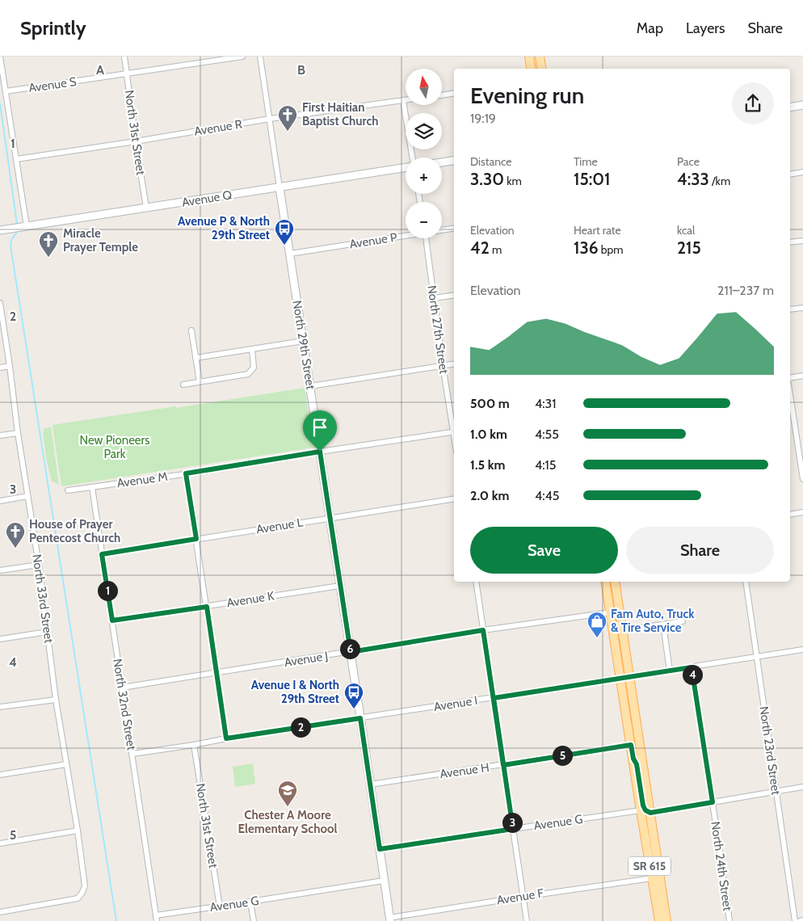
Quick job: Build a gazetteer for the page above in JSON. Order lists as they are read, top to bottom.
{
  "streets": {
    "main road": ["SR 615"],
    "street": [
      "Avenue S",
      "Avenue R",
      "North 31st Street",
      "Avenue Q",
      "Avenue P",
      "North 27th Street",
      "North 29th Street",
      "Avenue M",
      "Avenue L",
      "North 33rd Street",
      "Avenue K",
      "Avenue J",
      "Avenue I",
      "North 32nd Street",
      "North 23rd Street",
      "Avenue H",
      "Avenue G",
      "North 24th Street",
      "Avenue F"
    ]
  },
  "crossings": [
    ["Avenue S", "North 31st Street"],
    ["Avenue R", "North 31st Street"],
    ["Avenue R", "North 29th Street"],
    ["North 31st Street", "Avenue Q"],
    ["North 31st Street", "Avenue I"],
    ["North 31st Street", "Avenue G"],
    ["Avenue Q", "North 29th Street"],
    ["Avenue P", "North 29th Street"],
    ["North 29th Street", "Avenue M"],
    ["North 29th Street", "Avenue L"],
    ["North 29th Street", "Avenue K"],
    ["North 29th Street", "Avenue J"],
    ["North 29th Street", "Avenue I"],
    ["North 29th Street", "Avenue H"],
    ["North 29th Street", "Avenue G"],
    ["North 29th Street", "Avenue F"],
    ["Avenue M", "North 32nd Street"],
    ["Avenue L", "North 32nd Street"],
    ["Avenue K", "North 32nd Street"],
    ["Avenue J", "North 32nd Street"],
    ["Avenue J", "SR 615"],
    ["Avenue I", "North 32nd Street"],
    ["Avenue I", "North 23rd Street"],
    ["Avenue I", "SR 615"],
    ["Avenue I", "North 24th Street"],
    ["North 32nd Street", "Avenue G"],
    ["Avenue H", "SR 615"],
    ["Avenue G", "SR 615"],
    ["SR 615", "Avenue F"]
  ],
  "parks": ["New Pioneers Park"],
  "places": {
    "church": ["First Haitian Baptist Church", "Miracle Prayer Temple", "House of Prayer Pentecost Church"],
    "bus stop": ["Avenue P & North 29th Street", "Avenue I & North 29th Street"],
    "shop": ["Fam Auto, Truck & Tire Service"],
    "school or university": ["Chester A Moore Elementary School"]
  },
  "north": "top",
  "page": {
    "header": "Sprintly",
    "nav": ["Map", "Layers", "Share"],
    "map_buttons": ["+", "−"],
    "heading": ["Evening run", "19:19"],
    "stats": [
      ["Distance", "3.30 km"],
      ["Time", "15:01"],
      ["Pace", "4:33 /km"],
      ["Elevation", "42 m"],
      ["Heart rate", "136 bpm"],
      ["kcal", "215"]
    ],
    "chart": ["Elevation", "211–237 m"],
    "list": [
      {
        "name": "500 m",
        "note": "4:31"
      },
      {
        "name": "1.0 km",
        "note": "4:55"
      },
      {
        "name": "1.5 km",
        "note": "4:15"
      },
      {
        "name": "2.0 km",
        "note": "4:45"
      }
    ],
    "buttons": ["Save", "Share"],
    "pins": [
      "1",
      "6",
      "4",
      "2",
      "5",
      "3"
    ]
  },
  "grid": {
    "columns": ["A", "B"],
    "rows": [
      "1",
      "2",
      "3",
      "4",
      "5"
    ]
  }
}
